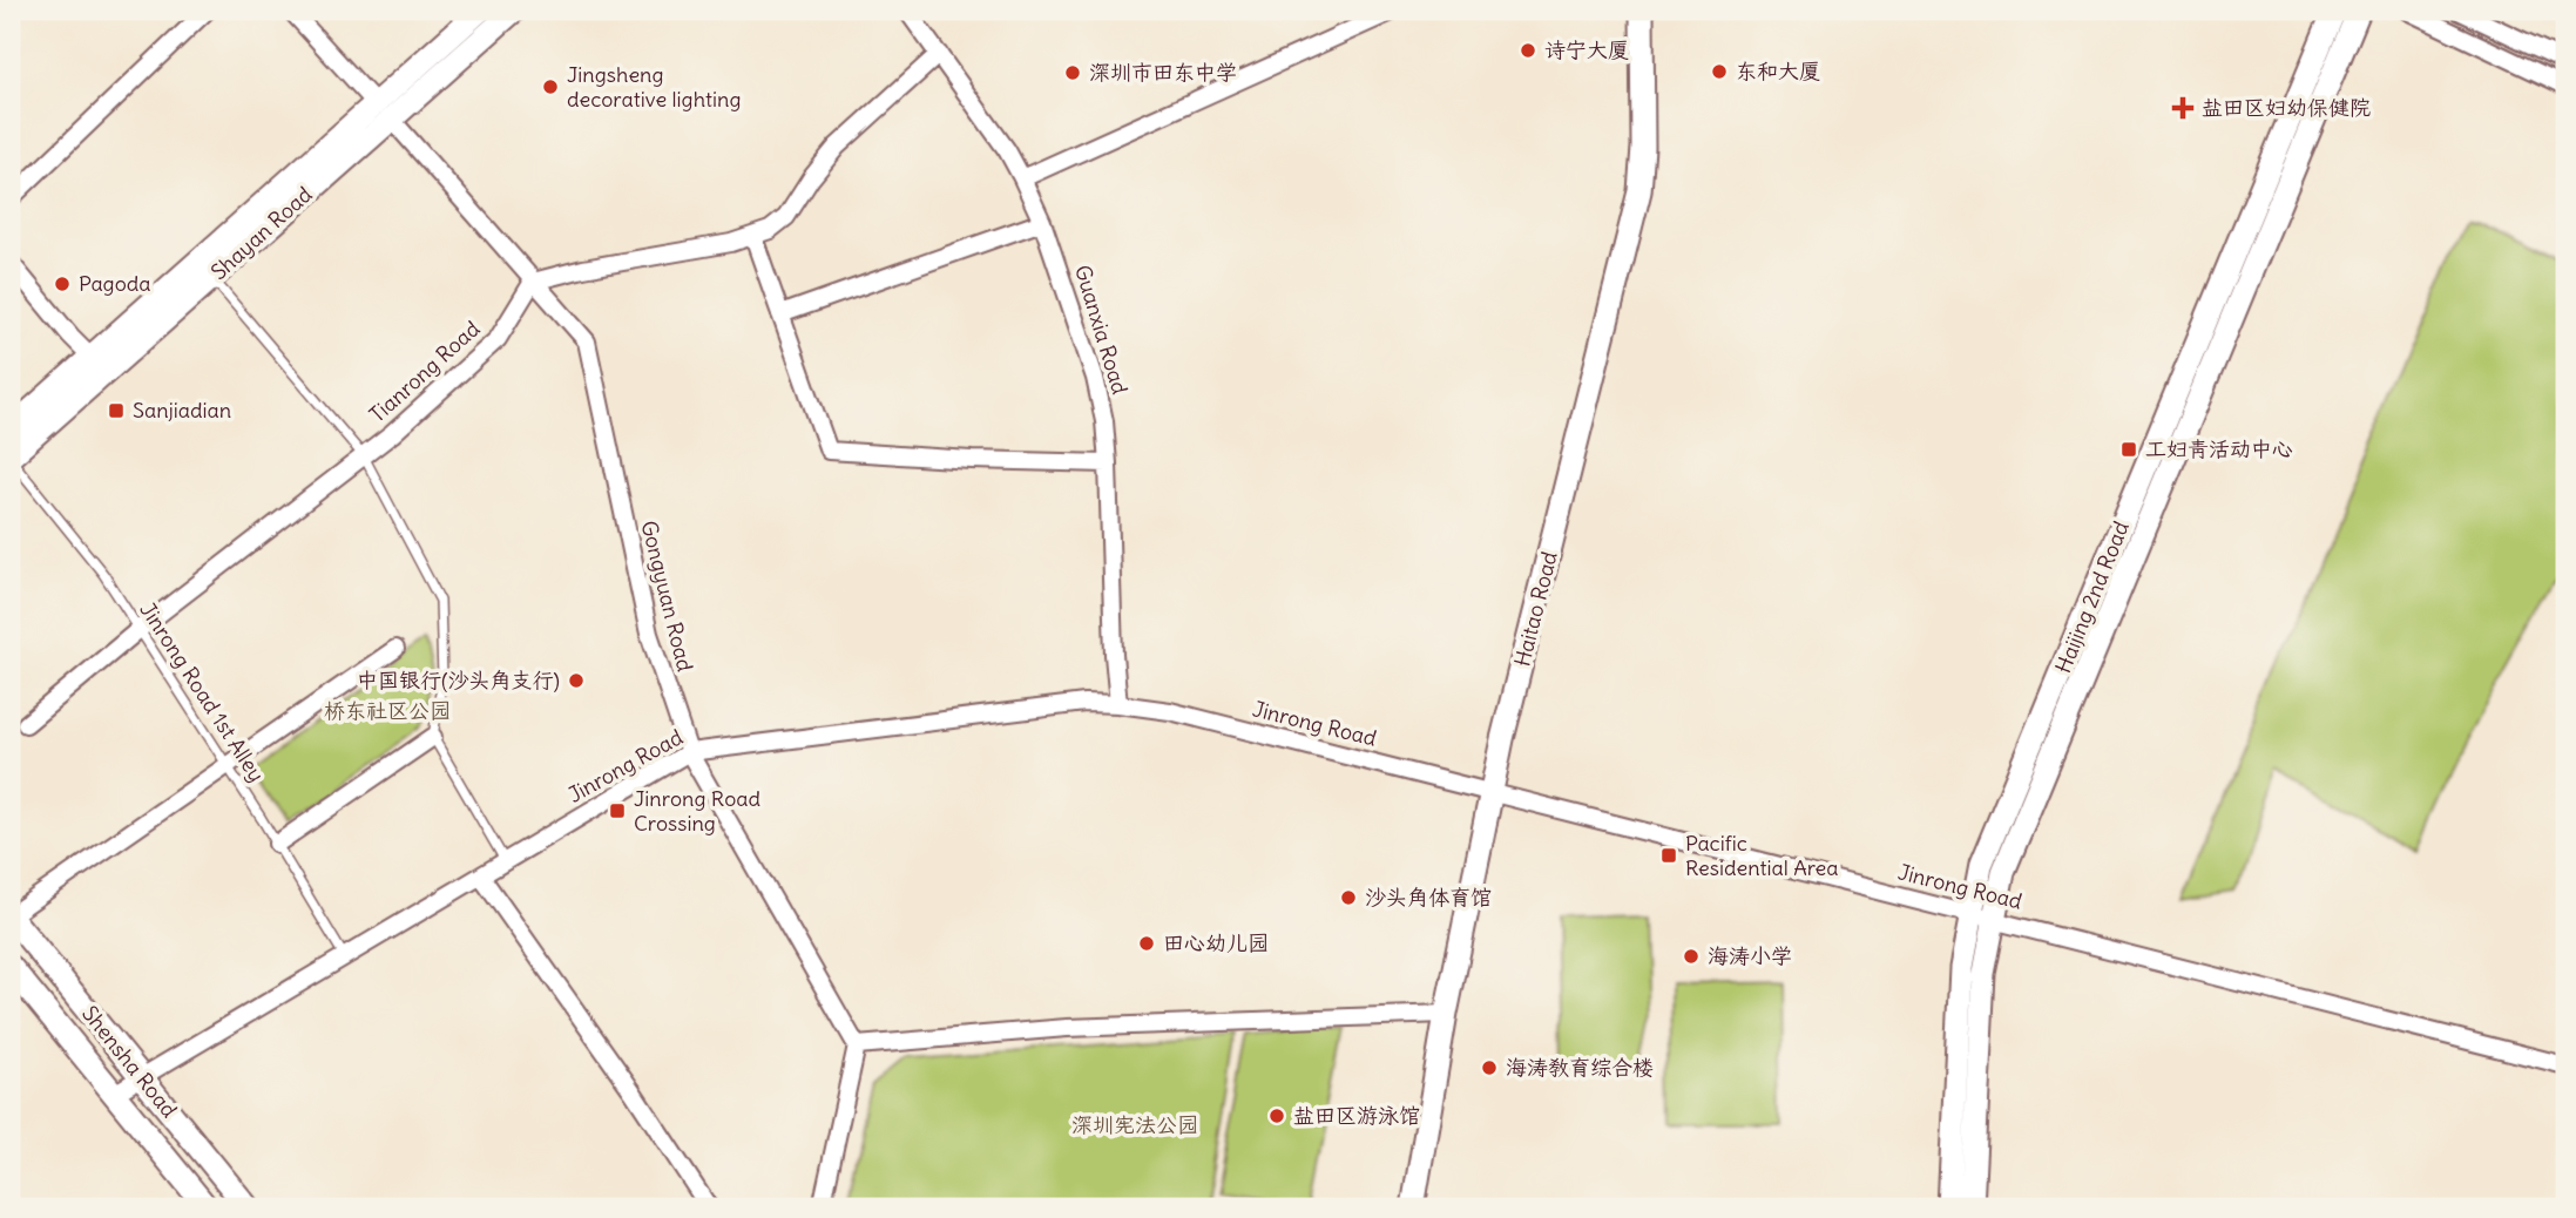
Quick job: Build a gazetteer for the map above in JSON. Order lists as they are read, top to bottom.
{
  "streets": {
    "street": [
      "Shayan Road",
      "Guanxia Road",
      "Tianrong Road",
      "Gongyuan Road",
      "Haijing 2nd Road",
      "Haitao Road",
      "Jinrong Road",
      "Shensha Road"
    ],
    "lane": ["Jinrong Road 1st Alley"]
  },
  "crossings": [
    ["Shayan Road", "Gongyuan Road"],
    ["Shayan Road", "Jinrong Road 1st Alley"],
    ["Guanxia Road", "Jinrong Road"],
    ["Tianrong Road", "Gongyuan Road"],
    ["Tianrong Road", "Jinrong Road 1st Alley"],
    ["Gongyuan Road", "Jinrong Road"],
    ["Haijing 2nd Road", "Jinrong Road"],
    ["Haitao Road", "Jinrong Road"],
    ["Jinrong Road 1st Alley", "Jinrong Road"],
    ["Jinrong Road", "Shensha Road"]
  ],
  "parks": ["桥东社区公园", "深圳宪法公园"],
  "places": {
    "other": [
      "诗宁大厦",
      "东和大厦",
      "深圳市田东中学",
      "Jingsheng decorative lighting",
      "Pagoda",
      "中国银行(沙头角支行)",
      "沙头角体育馆",
      "田心幼儿园",
      "海涛小学",
      "海涛教育综合楼",
      "盐田区游泳馆"
    ],
    "health": ["盐田区妇幼保健院"],
    "transit": [
      "Sanjiadian",
      "工妇青活动中心",
      "Jinrong Road Crossing",
      "Pacific Residential Area"
    ]
  }
}
